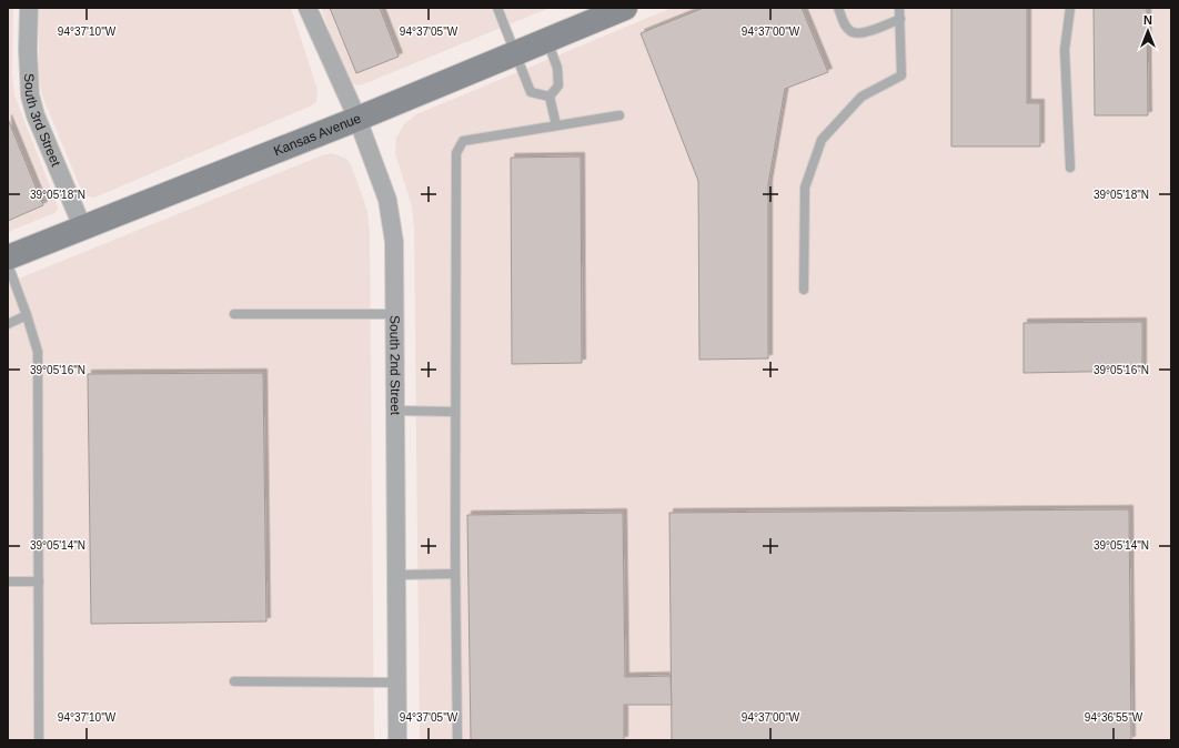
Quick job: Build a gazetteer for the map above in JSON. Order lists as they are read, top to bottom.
{
  "streets": {
    "main road": ["Kansas Avenue"],
    "street": ["South 3rd Street", "South 2nd Street"]
  },
  "crossings": [
    ["South 3rd Street", "Kansas Avenue"],
    ["Kansas Avenue", "South 2nd Street"]
  ],
  "north": "top",
  "coordinates": [
    "94°37'10\"W",
    "94°37'05\"W",
    "94°37'00\"W",
    "39°05'18\"N",
    "39°05'16\"N",
    "39°05'14\"N",
    "94°36'55\"W"
  ]
}
